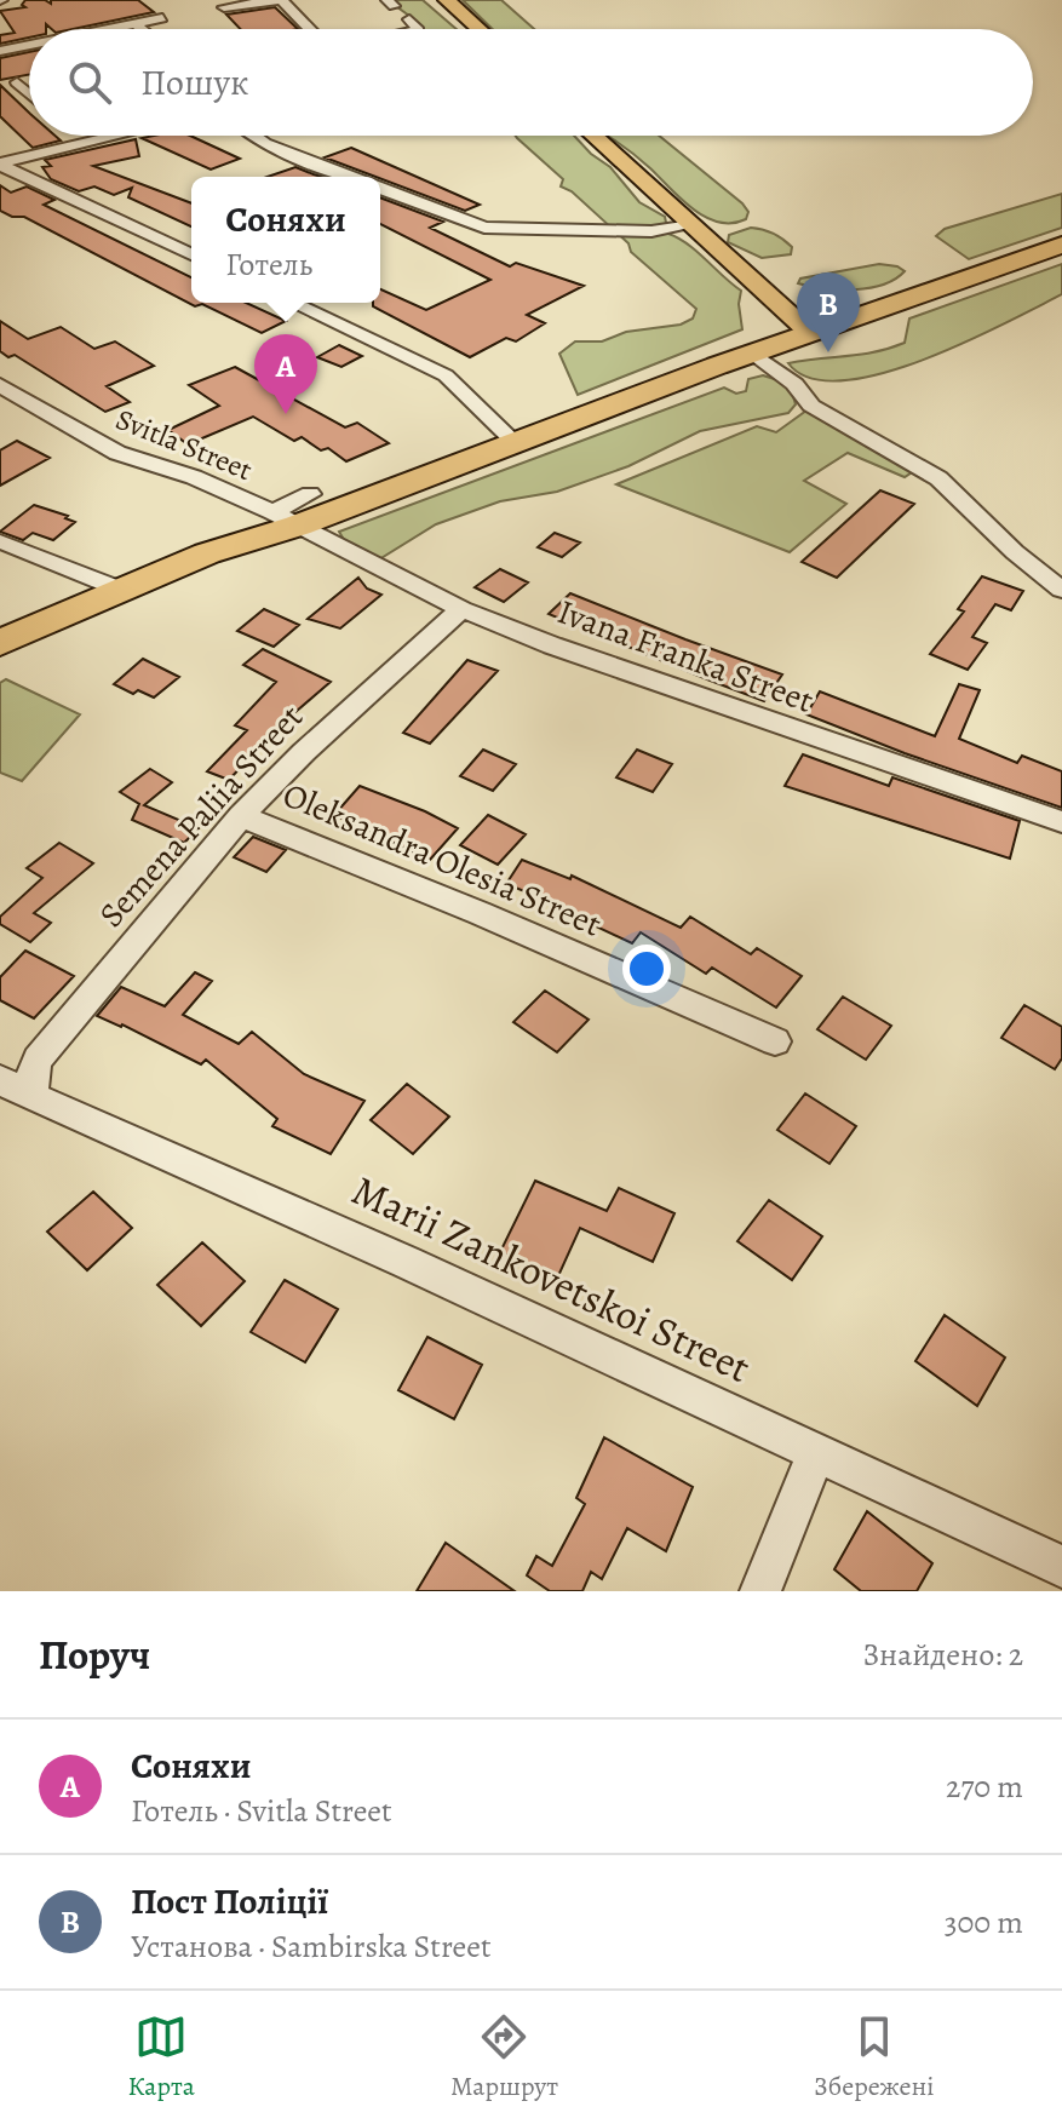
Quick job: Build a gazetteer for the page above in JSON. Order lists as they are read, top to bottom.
{
  "streets": {
    "street": [
      "Svitla Street",
      "Ivana Franka Street",
      "Semena Paliia Street",
      "Oleksandra Olesia Street",
      "Marii Zankovetskoi Street"
    ]
  },
  "crossings": [
    ["Svitla Street", "Ivana Franka Street"],
    ["Ivana Franka Street", "Semena Paliia Street"],
    ["Semena Paliia Street", "Oleksandra Olesia Street"],
    ["Semena Paliia Street", "Marii Zankovetskoi Street"]
  ],
  "page": {
    "search": "Пошук",
    "popup": ["Соняхи", "Готель"],
    "pins": ["B", "A"],
    "heading": ["Поруч", "Знайдено: 2"],
    "list": [
      {
        "mark": "A",
        "name": "Соняхи",
        "note": "Готель · Svitla Street",
        "value": "270 m"
      },
      {
        "mark": "B",
        "name": "Пост Поліції",
        "note": "Установа · Sambirska Street",
        "value": "300 m"
      }
    ],
    "nav": ["Карта", "Маршрут", "Збережені"]
  }
}
